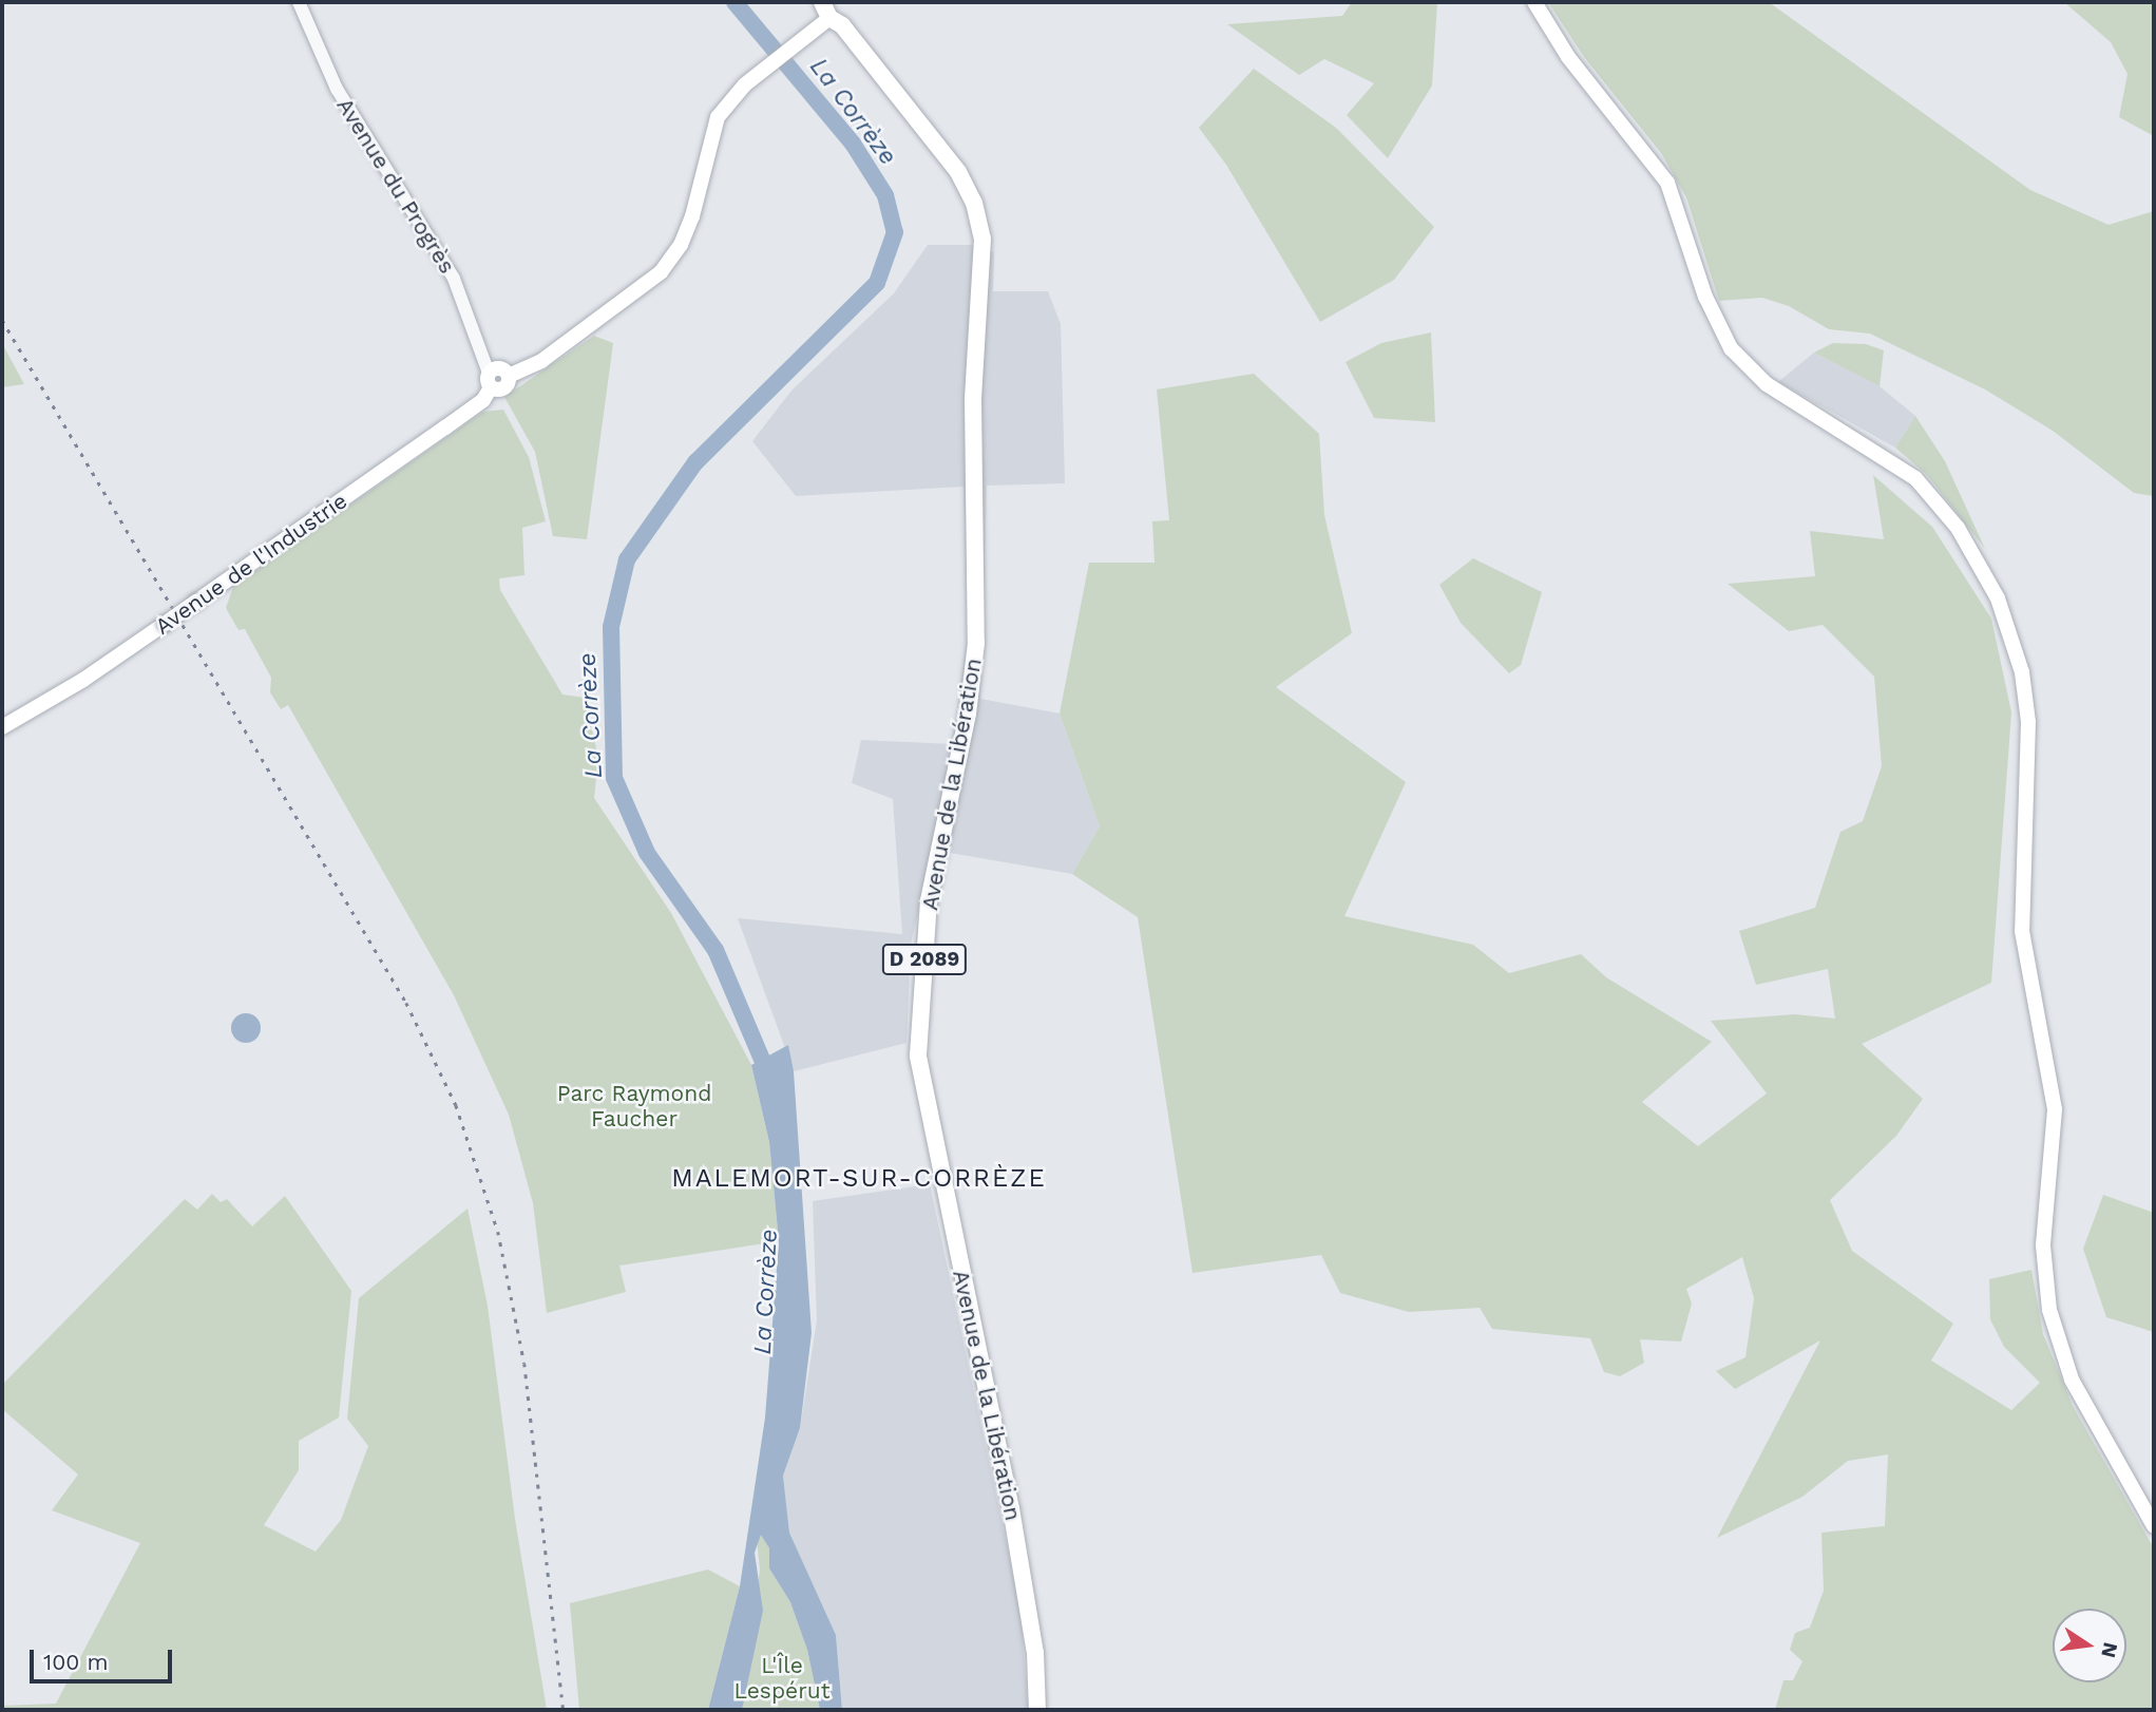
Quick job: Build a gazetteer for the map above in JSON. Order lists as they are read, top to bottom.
{
  "streets": {
    "main road": ["Avenue de l'Industrie", "Avenue de la Libération", "D 2089"],
    "street": ["Avenue du Progrès"]
  },
  "crossings": [
    ["Avenue du Progrès", "Avenue de l'Industrie"],
    ["Avenue de l'Industrie", "Avenue de la Libération"],
    ["Avenue de l'Industrie", "D 2089"],
    ["Avenue de la Libération", "D 2089"]
  ],
  "districts": ["MALEMORT-SUR-CORRÈZE"],
  "water": ["La Corrèze"],
  "parks": ["Parc Raymond Faucher", "L'Île Lespérut"],
  "scale_bar": "100 m",
  "north": "right"
}
